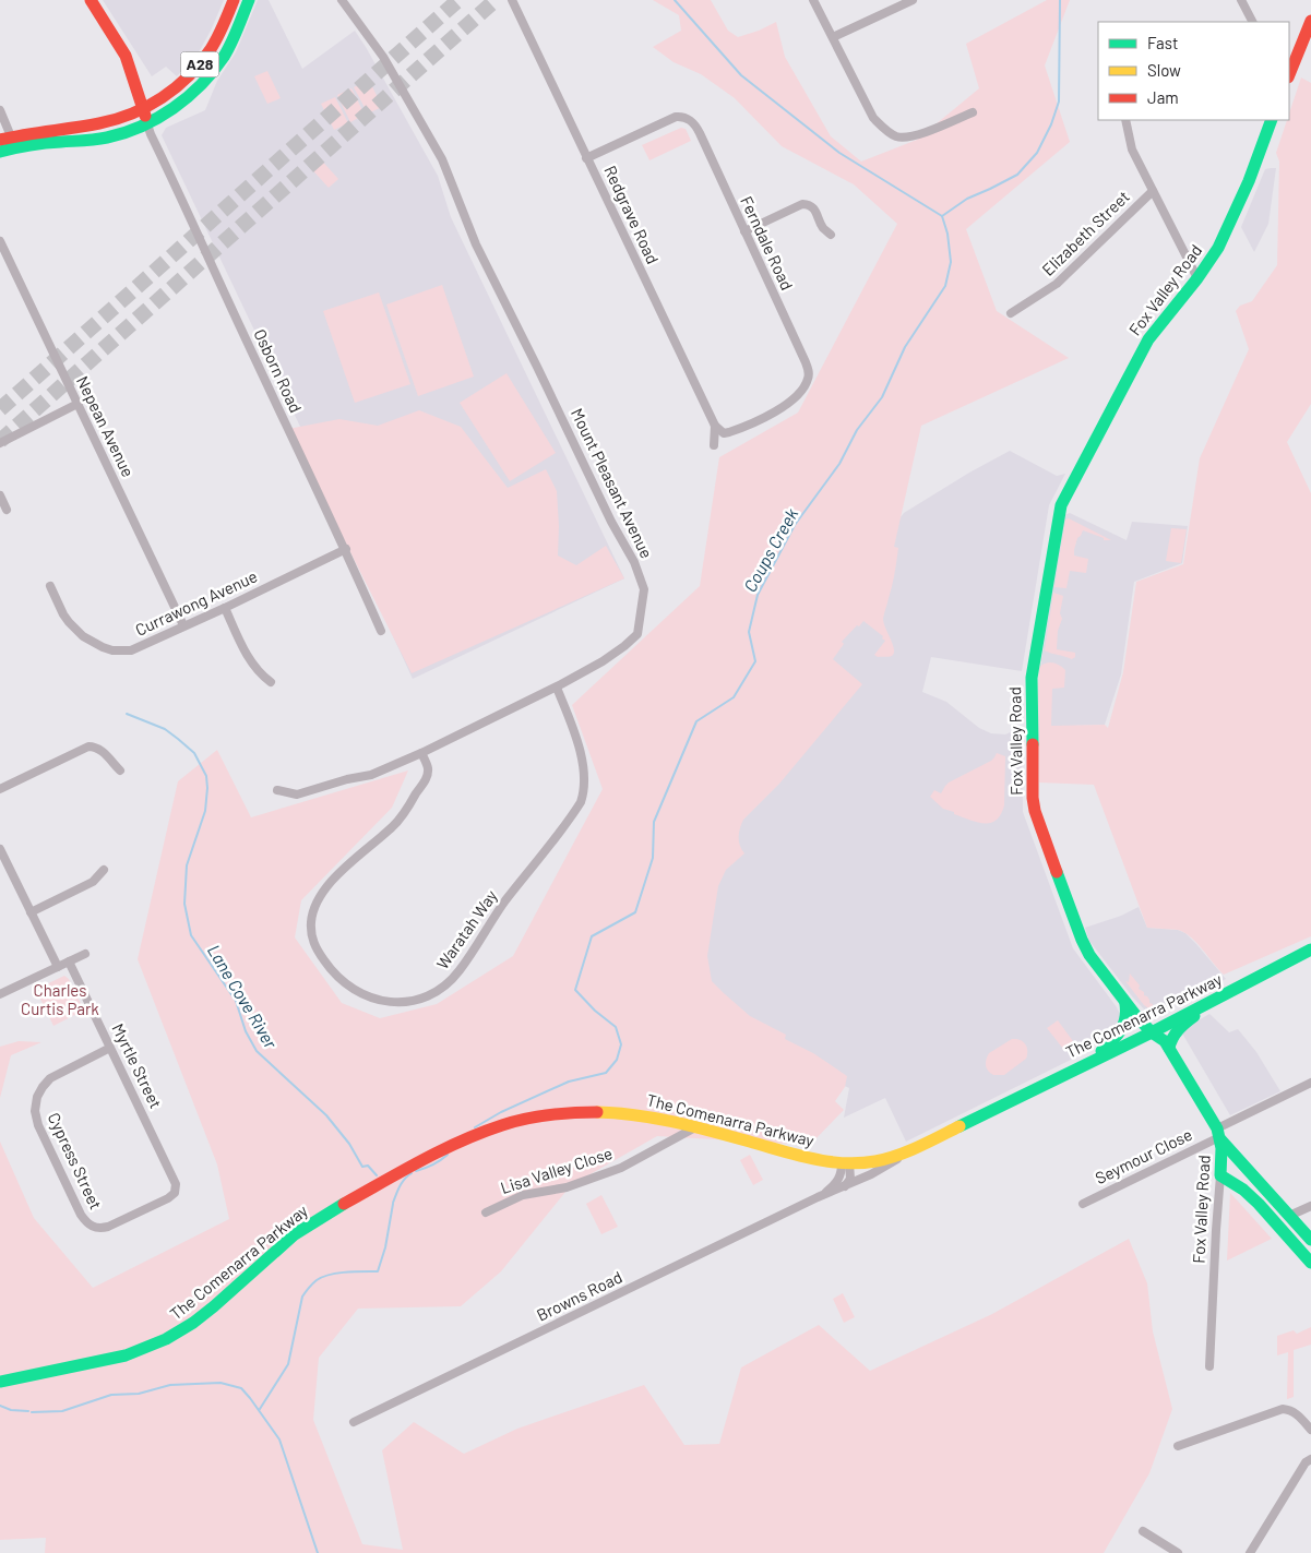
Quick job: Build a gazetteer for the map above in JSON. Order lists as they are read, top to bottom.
{
  "streets": {
    "main road": ["A28", "Fox Valley Road", "The Comenarra Parkway"],
    "street": [
      "Redgrave Road",
      "Elizabeth Street",
      "Ferndale Road",
      "Osborn Road",
      "Nepean Avenue",
      "Mount Pleasant Avenue",
      "Currawong Avenue",
      "Waratah Way",
      "Myrtle Street",
      "Seymour Close",
      "Cypress Street",
      "Lisa Valley Close",
      "Browns Road"
    ]
  },
  "crossings": [
    ["A28", "Osborn Road"],
    ["Redgrave Road", "Ferndale Road"],
    ["Fox Valley Road", "The Comenarra Parkway"],
    ["Fox Valley Road", "Seymour Close"],
    ["Osborn Road", "Currawong Avenue"],
    ["Nepean Avenue", "Currawong Avenue"],
    ["Mount Pleasant Avenue", "Waratah Way"],
    ["The Comenarra Parkway", "Lisa Valley Close"],
    ["The Comenarra Parkway", "Browns Road"],
    ["Myrtle Street", "Cypress Street"]
  ],
  "water": ["Coups Creek", "Lane Cove River"],
  "parks": ["Charles Curtis Park"],
  "legend": ["Fast", "Slow", "Jam"]
}
